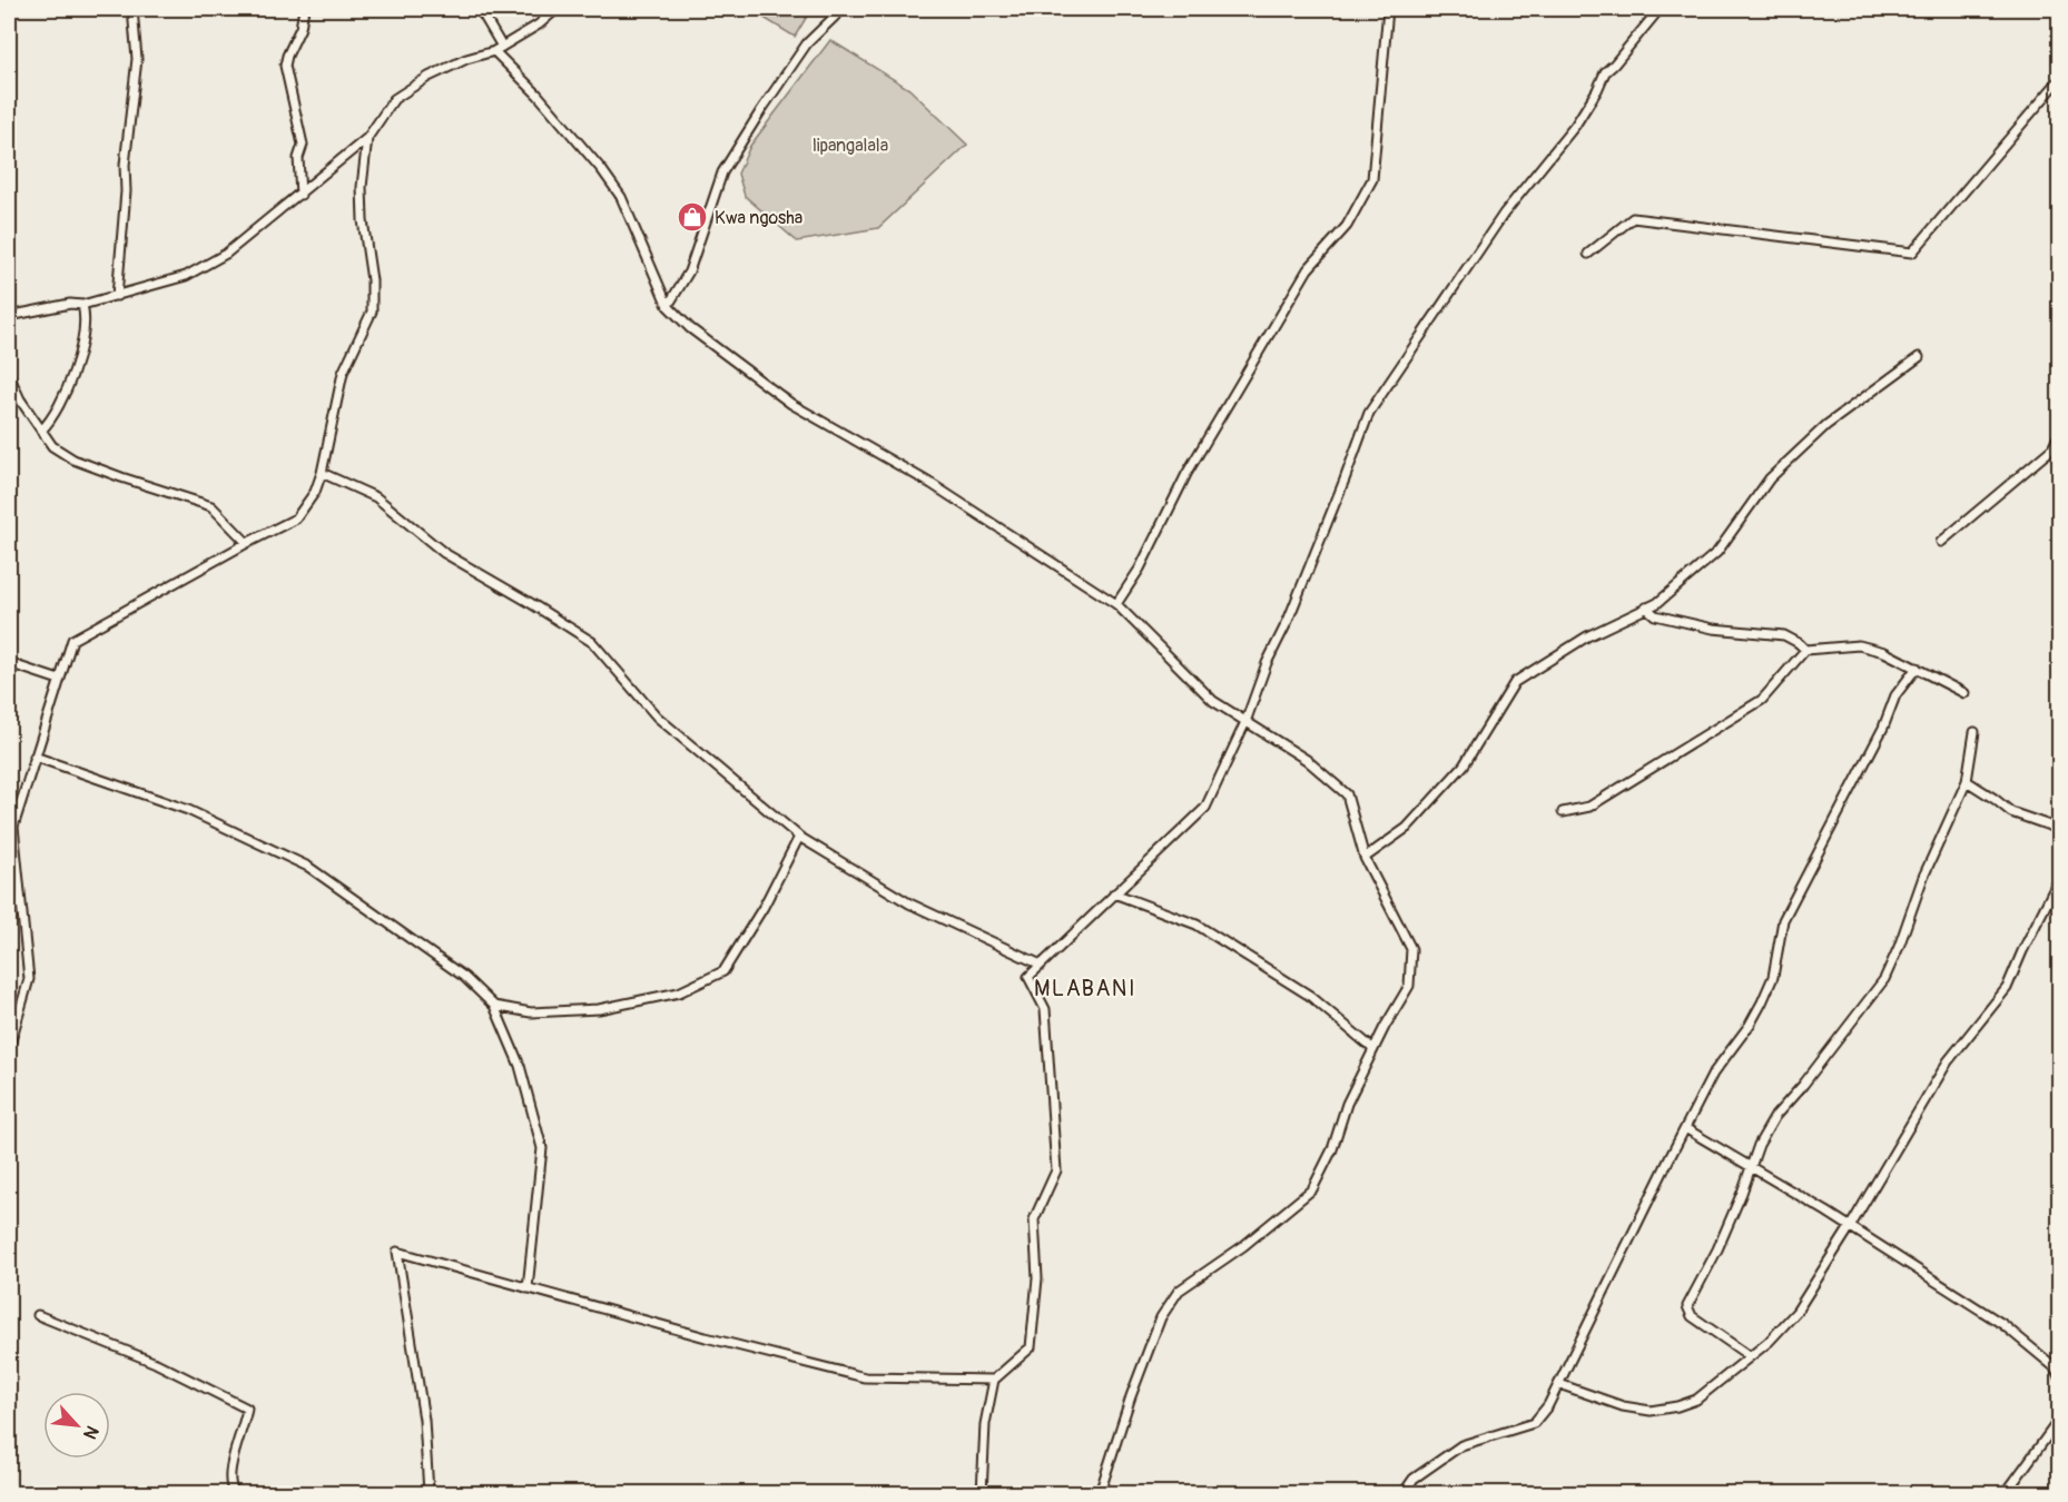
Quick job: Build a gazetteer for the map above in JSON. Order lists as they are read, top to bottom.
{
  "districts": ["MLABANI"],
  "parks": ["lipangalala"],
  "places": {
    "shop": ["Kwa ngosha"]
  },
  "north": "bottom right"
}
